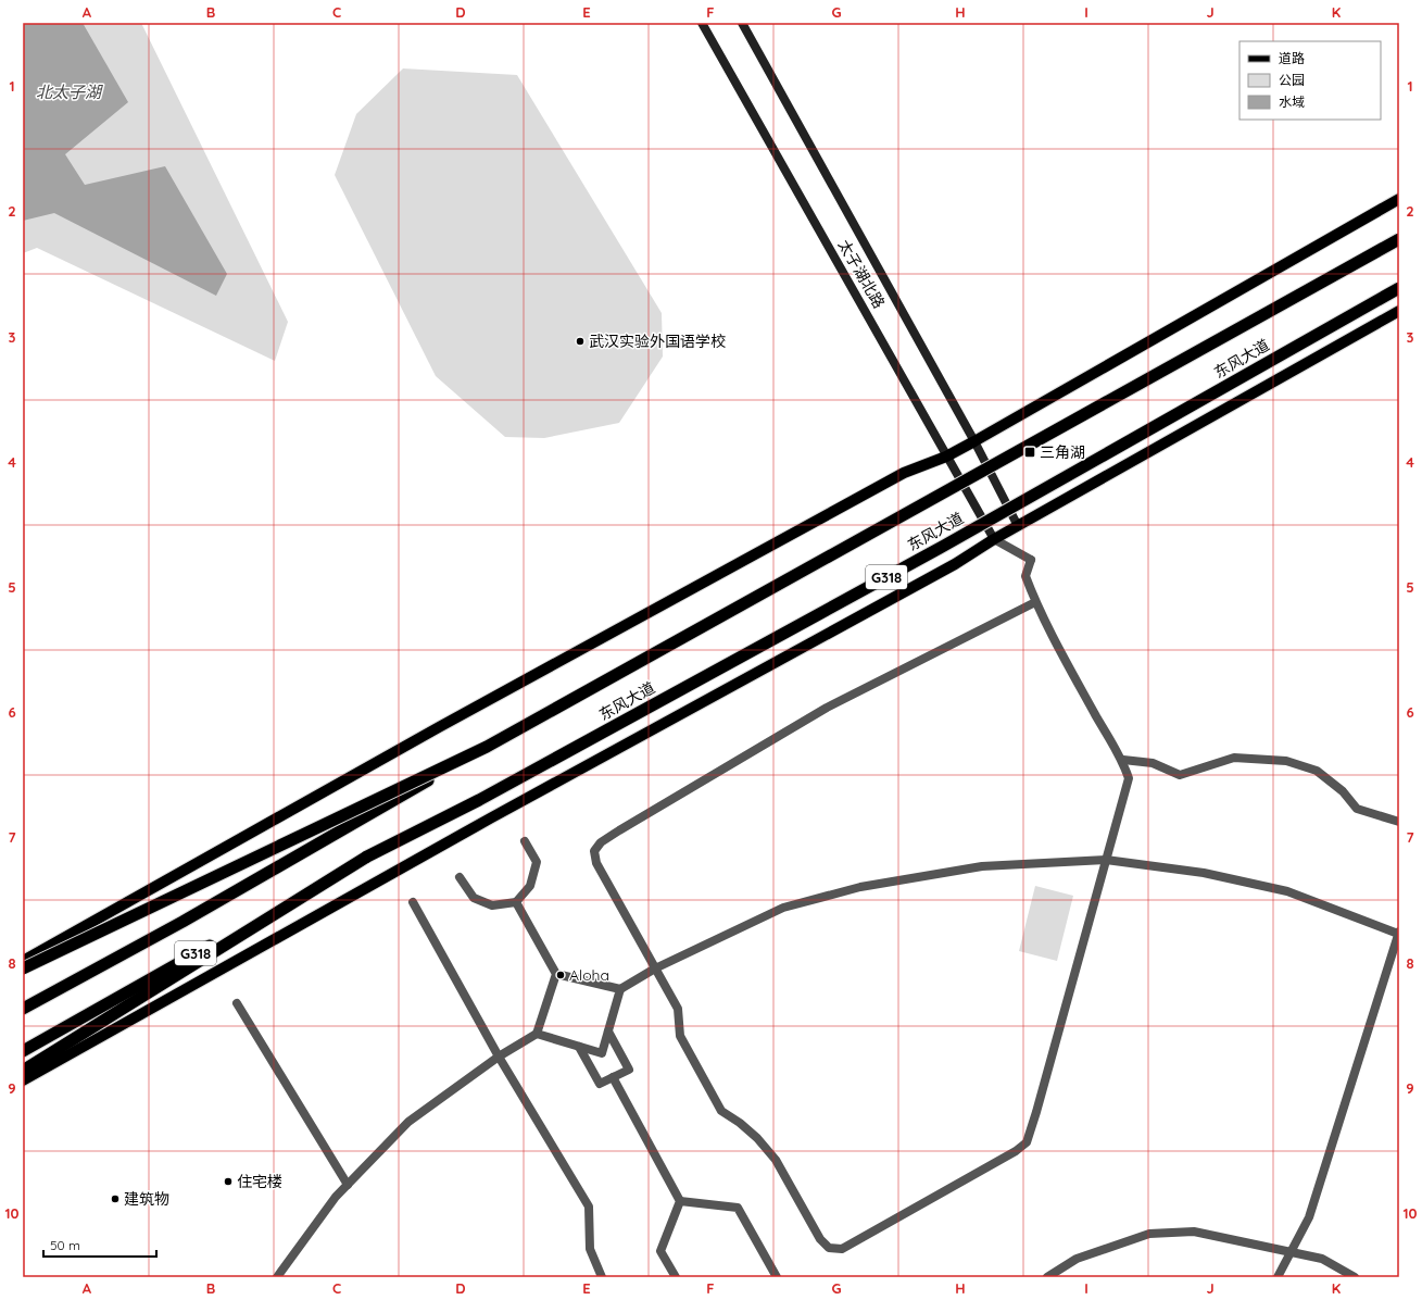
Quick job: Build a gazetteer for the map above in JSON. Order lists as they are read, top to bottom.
{
  "streets": {
    "highway": ["东风大道", "G318"],
    "main road": ["太子湖北路"]
  },
  "crossings": [
    ["东风大道", "G318"]
  ],
  "water": ["北太子湖"],
  "places": {
    "other": [
      "武汉实验外国语学校",
      "Aloha",
      "住宅楼",
      "建筑物"
    ],
    "transit": ["三角湖"]
  },
  "legend": ["道路", "公园", "水域"],
  "scale_bar": "50 m",
  "grid": {
    "columns": [
      "A",
      "B",
      "C",
      "D",
      "E",
      "F",
      "G",
      "H",
      "I",
      "J",
      "K"
    ],
    "rows": [
      "1",
      "2",
      "3",
      "4",
      "5",
      "6",
      "7",
      "8",
      "9",
      "10"
    ]
  }
}
